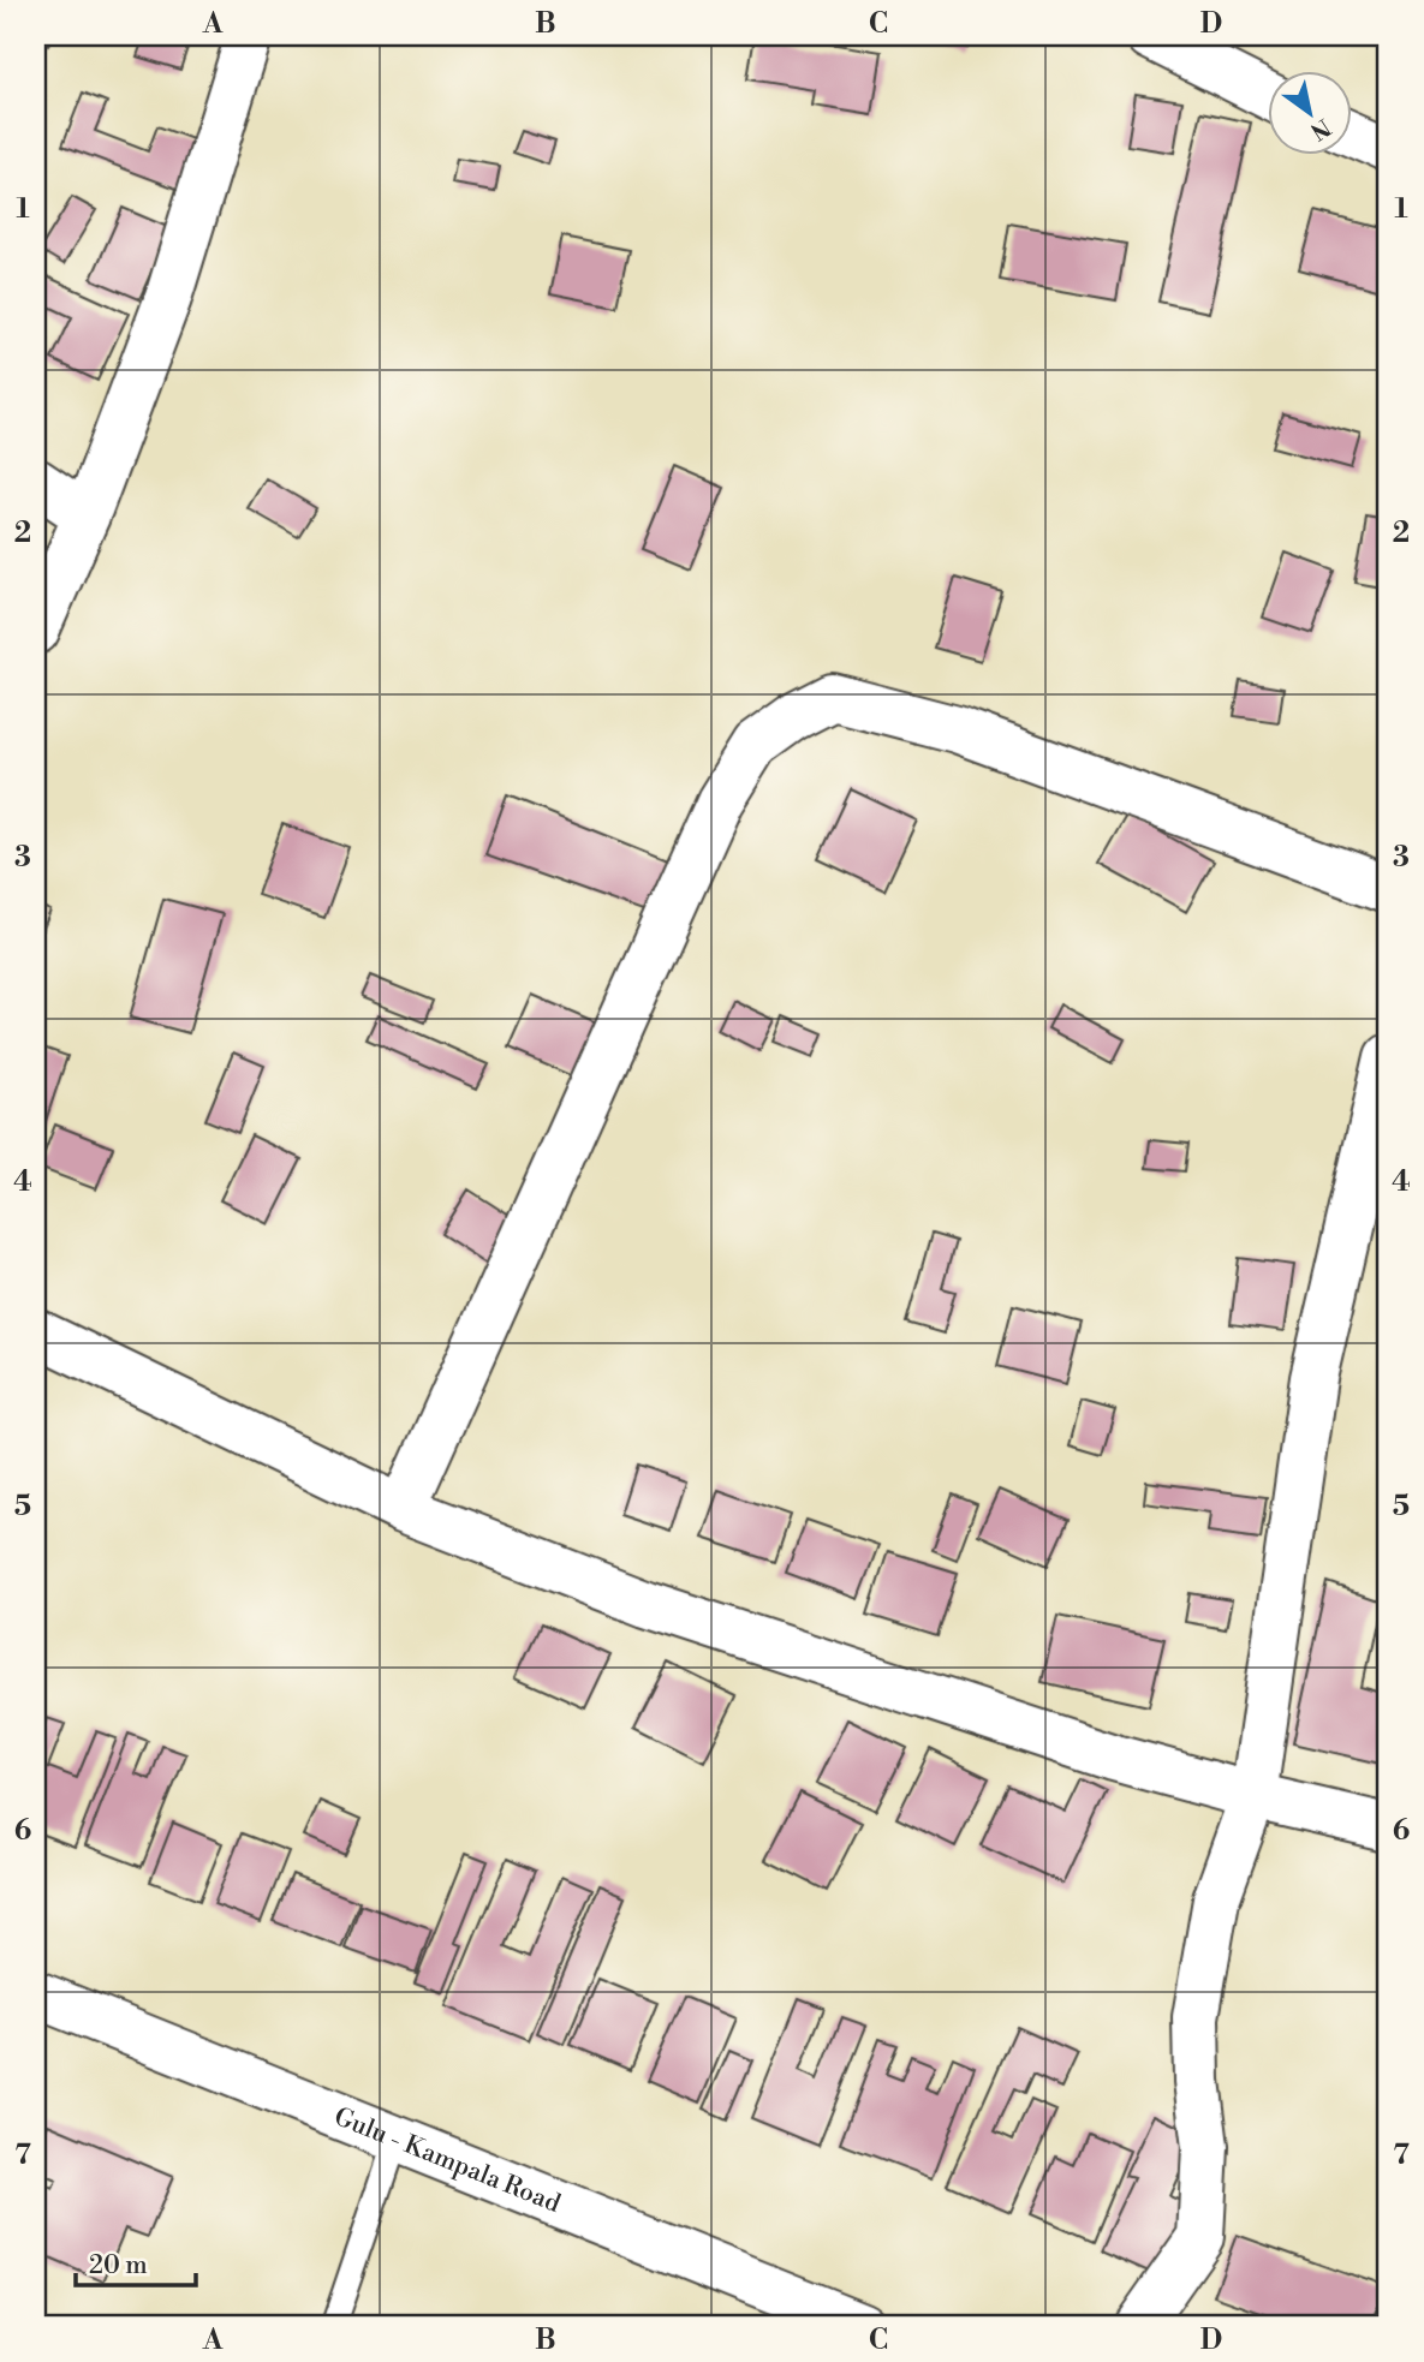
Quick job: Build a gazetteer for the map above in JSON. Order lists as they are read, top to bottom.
{
  "streets": {
    "street": ["Gulu - Kampala Road"]
  },
  "scale_bar": "20 m",
  "north": "bottom right",
  "grid": {
    "columns": [
      "A",
      "B",
      "C",
      "D"
    ],
    "rows": [
      "1",
      "2",
      "3",
      "4",
      "5",
      "6",
      "7"
    ]
  }
}
